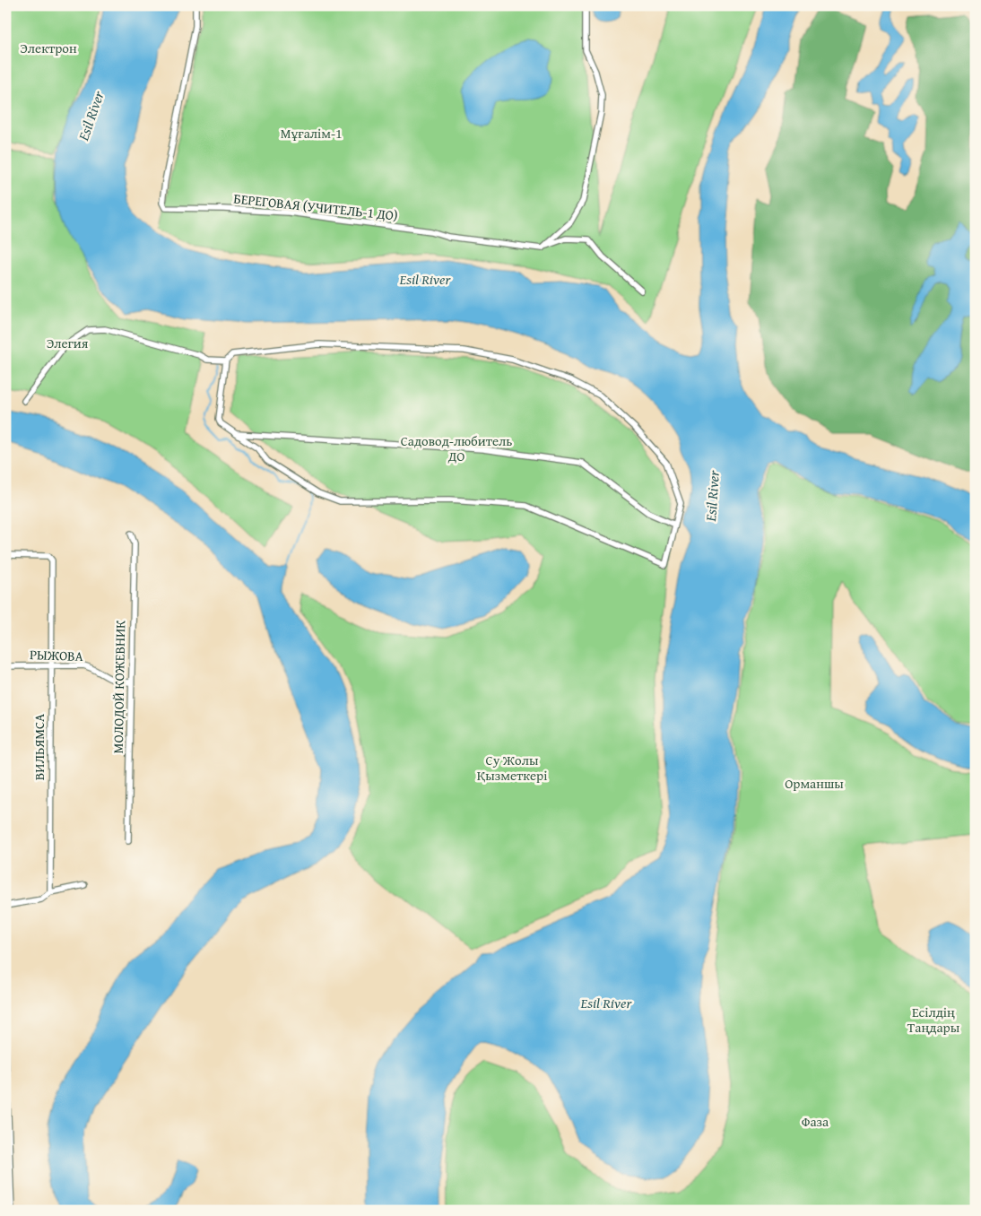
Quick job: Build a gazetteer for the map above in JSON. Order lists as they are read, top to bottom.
{
  "streets": {
    "street": [
      "БЕРЕГОВАЯ (УЧИТЕЛЬ-1 ДО)",
      "РЫЖОВА",
      "МОЛОДОЙ КОЖЕВНИК",
      "ВИЛЬЯМСА"
    ]
  },
  "crossings": [
    ["РЫЖОВА", "МОЛОДОЙ КОЖЕВНИК"],
    ["РЫЖОВА", "ВИЛЬЯМСА"]
  ],
  "water": ["Esil River"],
  "parks": [
    "Электрон",
    "Мұғалім-1",
    "Элегия",
    "Садовод-любитель ДО",
    "Су Жолы Қызметкері",
    "Орманшы",
    "Есілдің Таңдары",
    "Фаза"
  ]
}
